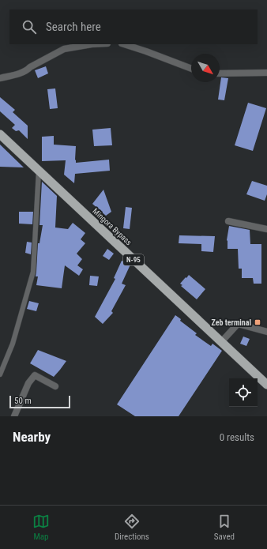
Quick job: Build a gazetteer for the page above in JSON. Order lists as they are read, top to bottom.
{
  "streets": {
    "highway": ["Mingora Bypass", "N-95"]
  },
  "places": {
    "transit": ["Zeb terminal"]
  },
  "scale_bar": "50 m",
  "north": "bottom right",
  "page": {
    "search": "Search here",
    "scale": "50 m",
    "heading": ["Nearby", "0 results"],
    "nav": ["Map", "Directions", "Saved"]
  }
}
